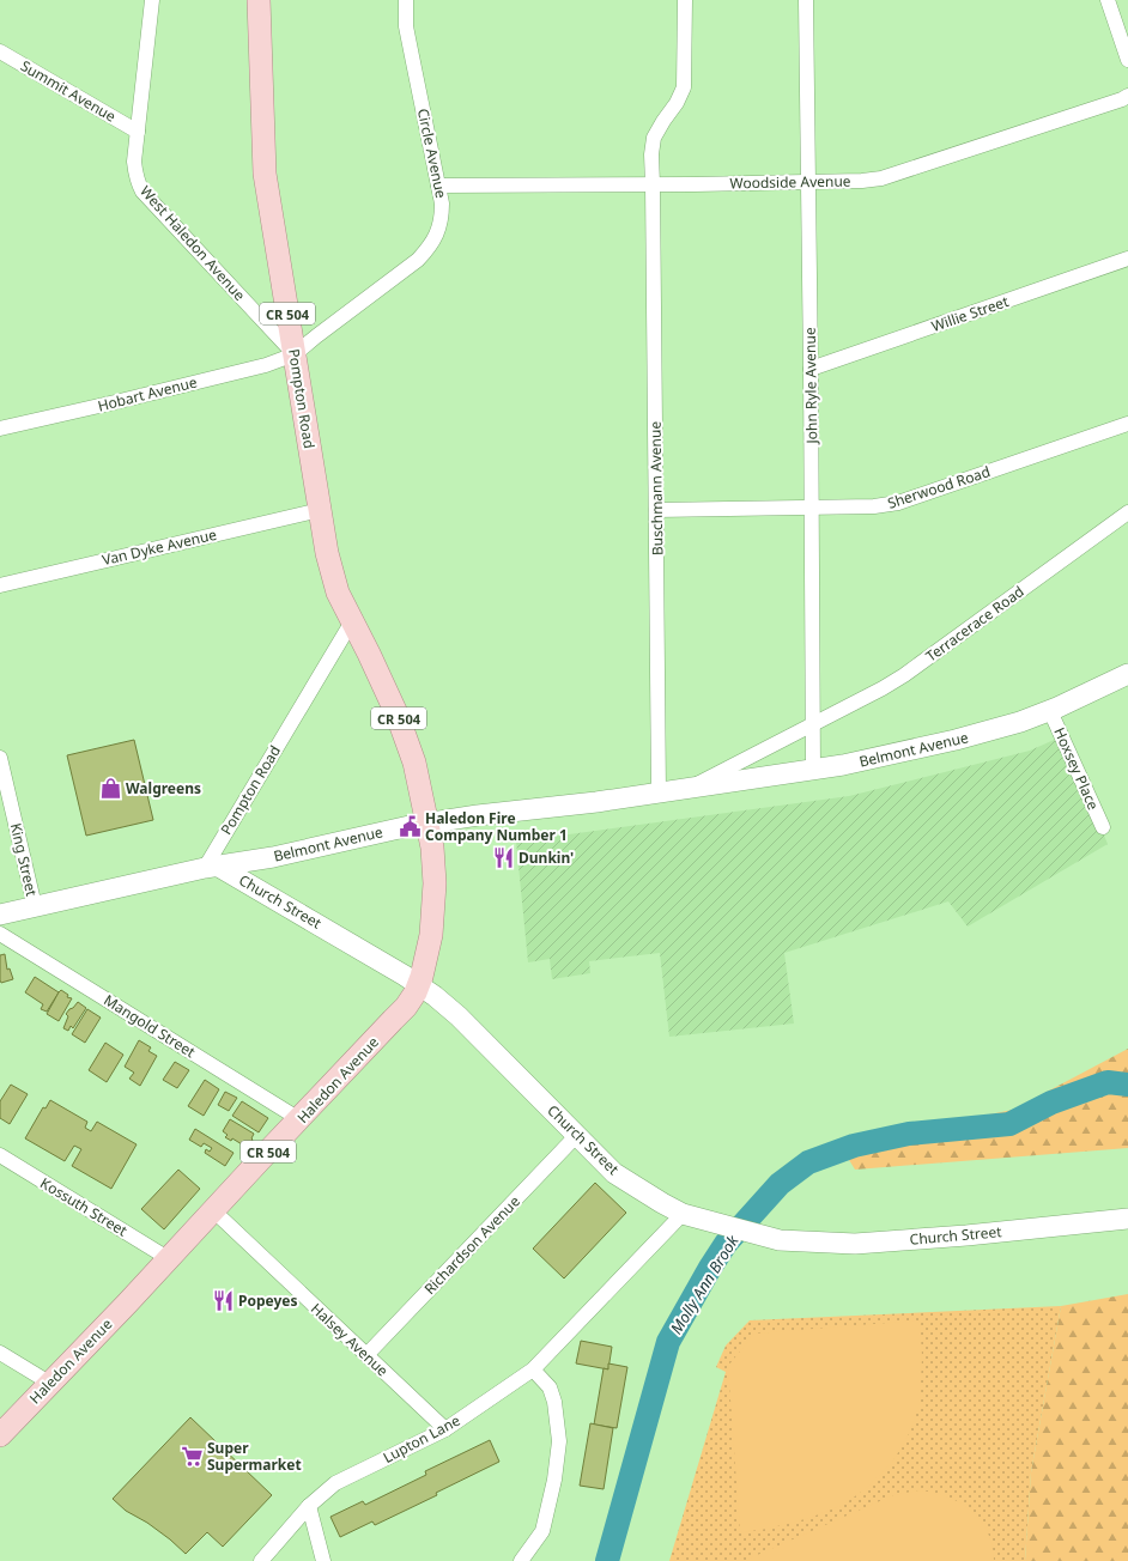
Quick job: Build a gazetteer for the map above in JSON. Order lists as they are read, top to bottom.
{
  "streets": {
    "main road": [
      "CR 504",
      "Pompton Road",
      "Belmont Avenue",
      "Church Street",
      "Haledon Avenue"
    ],
    "street": [
      "Summit Avenue",
      "Circle Avenue",
      "Woodside Avenue",
      "West Haledon Avenue",
      "Willie Street",
      "John Ryle Avenue",
      "Hobart Avenue",
      "Sherwood Road",
      "Buschmann Avenue",
      "Van Dyke Avenue",
      "Terracerace Road",
      "Hoxsey Place",
      "King Street",
      "Mangold Street",
      "Kossuth Street",
      "Richardson Avenue",
      "Halsey Avenue",
      "Lupton Lane"
    ]
  },
  "crossings": [
    ["Summit Avenue", "West Haledon Avenue"],
    ["Circle Avenue", "Woodside Avenue"],
    ["Circle Avenue", "West Haledon Avenue"],
    ["Circle Avenue", "Hobart Avenue"],
    ["Circle Avenue", "Pompton Road"],
    ["Woodside Avenue", "John Ryle Avenue"],
    ["Woodside Avenue", "Buschmann Avenue"],
    ["West Haledon Avenue", "Hobart Avenue"],
    ["West Haledon Avenue", "Pompton Road"],
    ["CR 504", "Pompton Road"],
    ["CR 504", "Belmont Avenue"],
    ["CR 504", "Haledon Avenue"],
    ["Willie Street", "John Ryle Avenue"],
    ["John Ryle Avenue", "Sherwood Road"],
    ["John Ryle Avenue", "Terracerace Road"],
    ["John Ryle Avenue", "Belmont Avenue"],
    ["Hobart Avenue", "Pompton Road"],
    ["Pompton Road", "Van Dyke Avenue"],
    ["Pompton Road", "Belmont Avenue"],
    ["Pompton Road", "Church Street"],
    ["Sherwood Road", "Buschmann Avenue"],
    ["Buschmann Avenue", "Belmont Avenue"],
    ["Terracerace Road", "Belmont Avenue"],
    ["Belmont Avenue", "Hoxsey Place"],
    ["Belmont Avenue", "King Street"],
    ["Belmont Avenue", "Church Street"],
    ["Belmont Avenue", "Haledon Avenue"],
    ["Church Street", "Haledon Avenue"],
    ["Church Street", "Richardson Avenue"],
    ["Church Street", "Lupton Lane"],
    ["Mangold Street", "Haledon Avenue"],
    ["Haledon Avenue", "Kossuth Street"],
    ["Haledon Avenue", "Halsey Avenue"],
    ["Richardson Avenue", "Halsey Avenue"],
    ["Halsey Avenue", "Lupton Lane"]
  ],
  "water": ["Molly Ann Brook"],
  "places": {
    "shop": ["Walgreens"],
    "public building": ["Haledon Fire Company Number 1"],
    "restaurant": ["Dunkin'", "Popeyes"],
    "supermarket": ["Super Supermarket"]
  }
}
